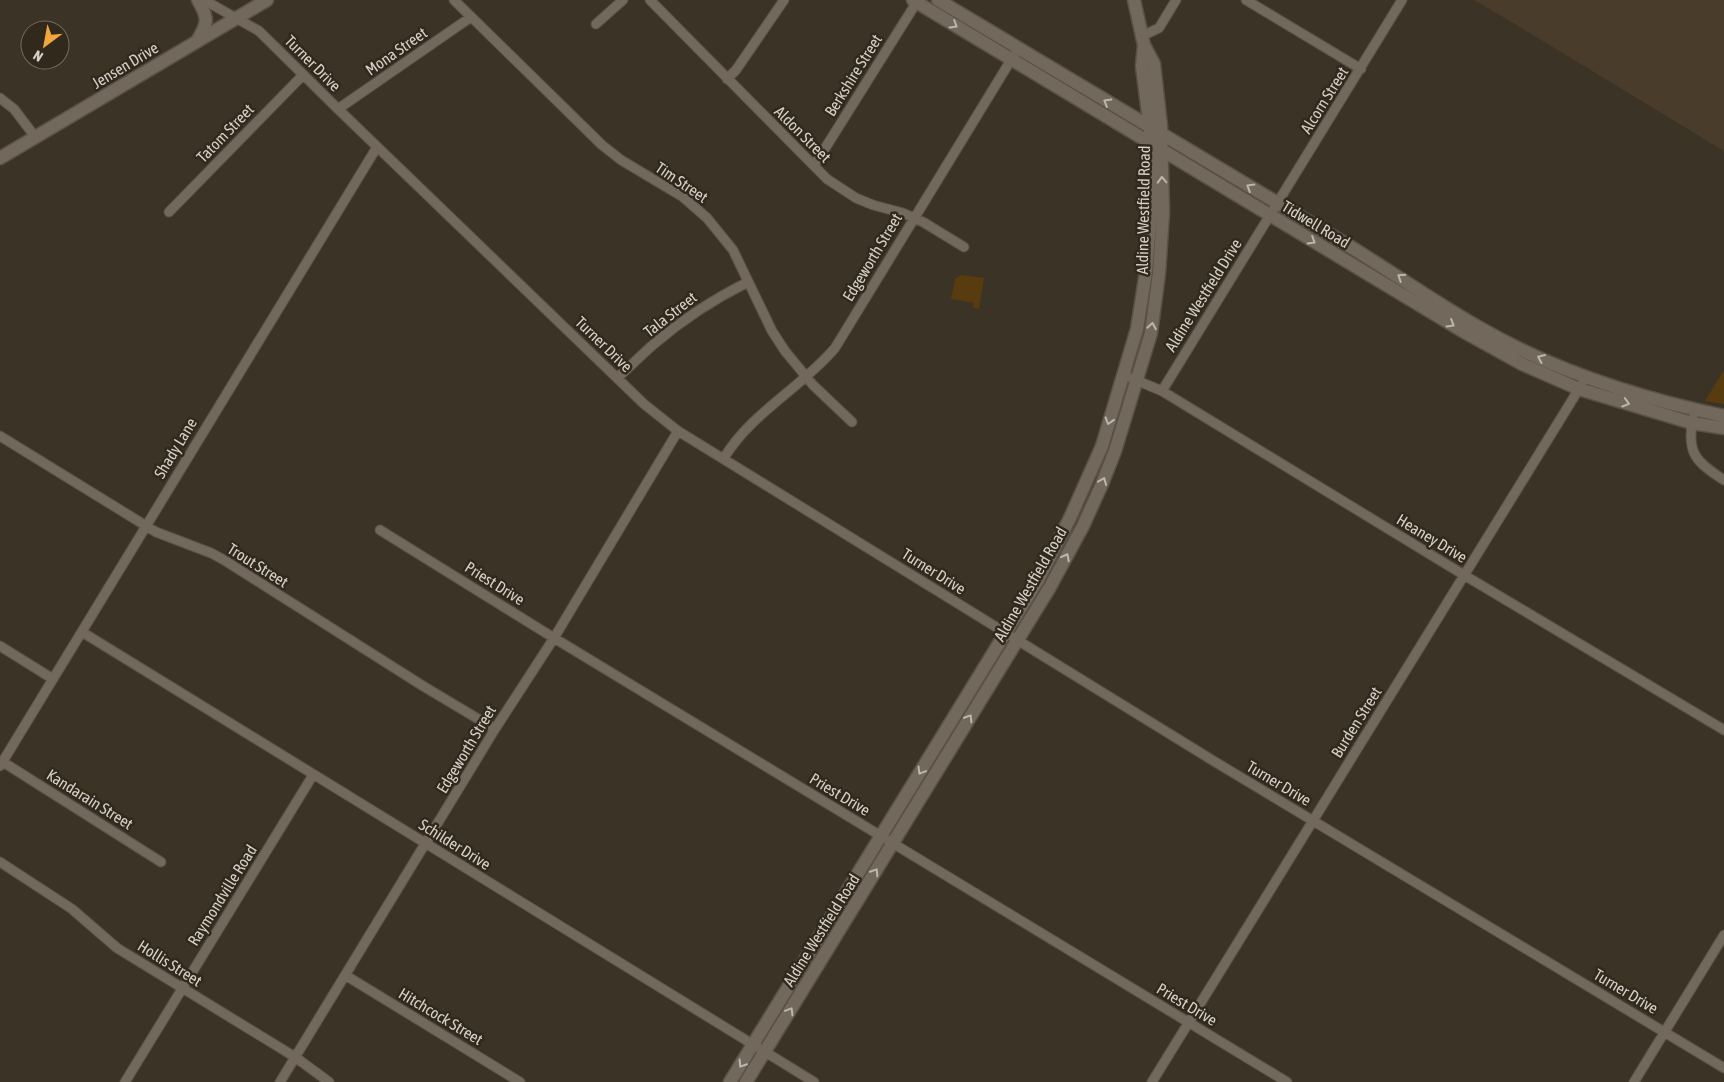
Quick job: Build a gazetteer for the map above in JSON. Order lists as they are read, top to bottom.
{
  "streets": {
    "main road": ["Jensen Drive", "Aldine Westfield Road", "Tidwell Road"],
    "street": [
      "Mona Street",
      "Turner Drive",
      "Berkshire Street",
      "Alcorn Street",
      "Tatom Street",
      "Aldon Street",
      "Tim Street",
      "Edgeworth Street",
      "Aldine Westfield Drive",
      "Tala Street",
      "Shady Lane",
      "Heaney Drive",
      "Trout Street",
      "Priest Drive",
      "Burden Street",
      "Kandarain Street",
      "Schilder Drive",
      "Raymondville Road",
      "Hollis Street",
      "Hitchcock Street"
    ]
  },
  "crossings": [
    ["Mona Street", "Turner Drive"],
    ["Mona Street", "Tim Street"],
    ["Turner Drive", "Jensen Drive"],
    ["Turner Drive", "Tatom Street"],
    ["Turner Drive", "Aldine Westfield Road"],
    ["Turner Drive", "Edgeworth Street"],
    ["Turner Drive", "Tala Street"],
    ["Turner Drive", "Shady Lane"],
    ["Turner Drive", "Burden Street"],
    ["Berkshire Street", "Aldon Street"],
    ["Berkshire Street", "Tidwell Road"],
    ["Alcorn Street", "Tidwell Road"],
    ["Alcorn Street", "Aldine Westfield Drive"],
    ["Aldon Street", "Edgeworth Street"],
    ["Tim Street", "Edgeworth Street"],
    ["Tim Street", "Tala Street"],
    ["Aldine Westfield Road", "Tidwell Road"],
    ["Aldine Westfield Road", "Heaney Drive"],
    ["Aldine Westfield Road", "Priest Drive"],
    ["Aldine Westfield Road", "Schilder Drive"],
    ["Tidwell Road", "Edgeworth Street"],
    ["Tidwell Road", "Aldine Westfield Drive"],
    ["Tidwell Road", "Burden Street"],
    ["Edgeworth Street", "Trout Street"],
    ["Edgeworth Street", "Priest Drive"],
    ["Edgeworth Street", "Schilder Drive"],
    ["Edgeworth Street", "Hollis Street"],
    ["Edgeworth Street", "Hitchcock Street"],
    ["Aldine Westfield Drive", "Heaney Drive"],
    ["Shady Lane", "Trout Street"],
    ["Shady Lane", "Kandarain Street"],
    ["Shady Lane", "Schilder Drive"],
    ["Heaney Drive", "Burden Street"],
    ["Priest Drive", "Burden Street"],
    ["Schilder Drive", "Raymondville Road"],
    ["Raymondville Road", "Hollis Street"]
  ],
  "north": "bottom left"
}
